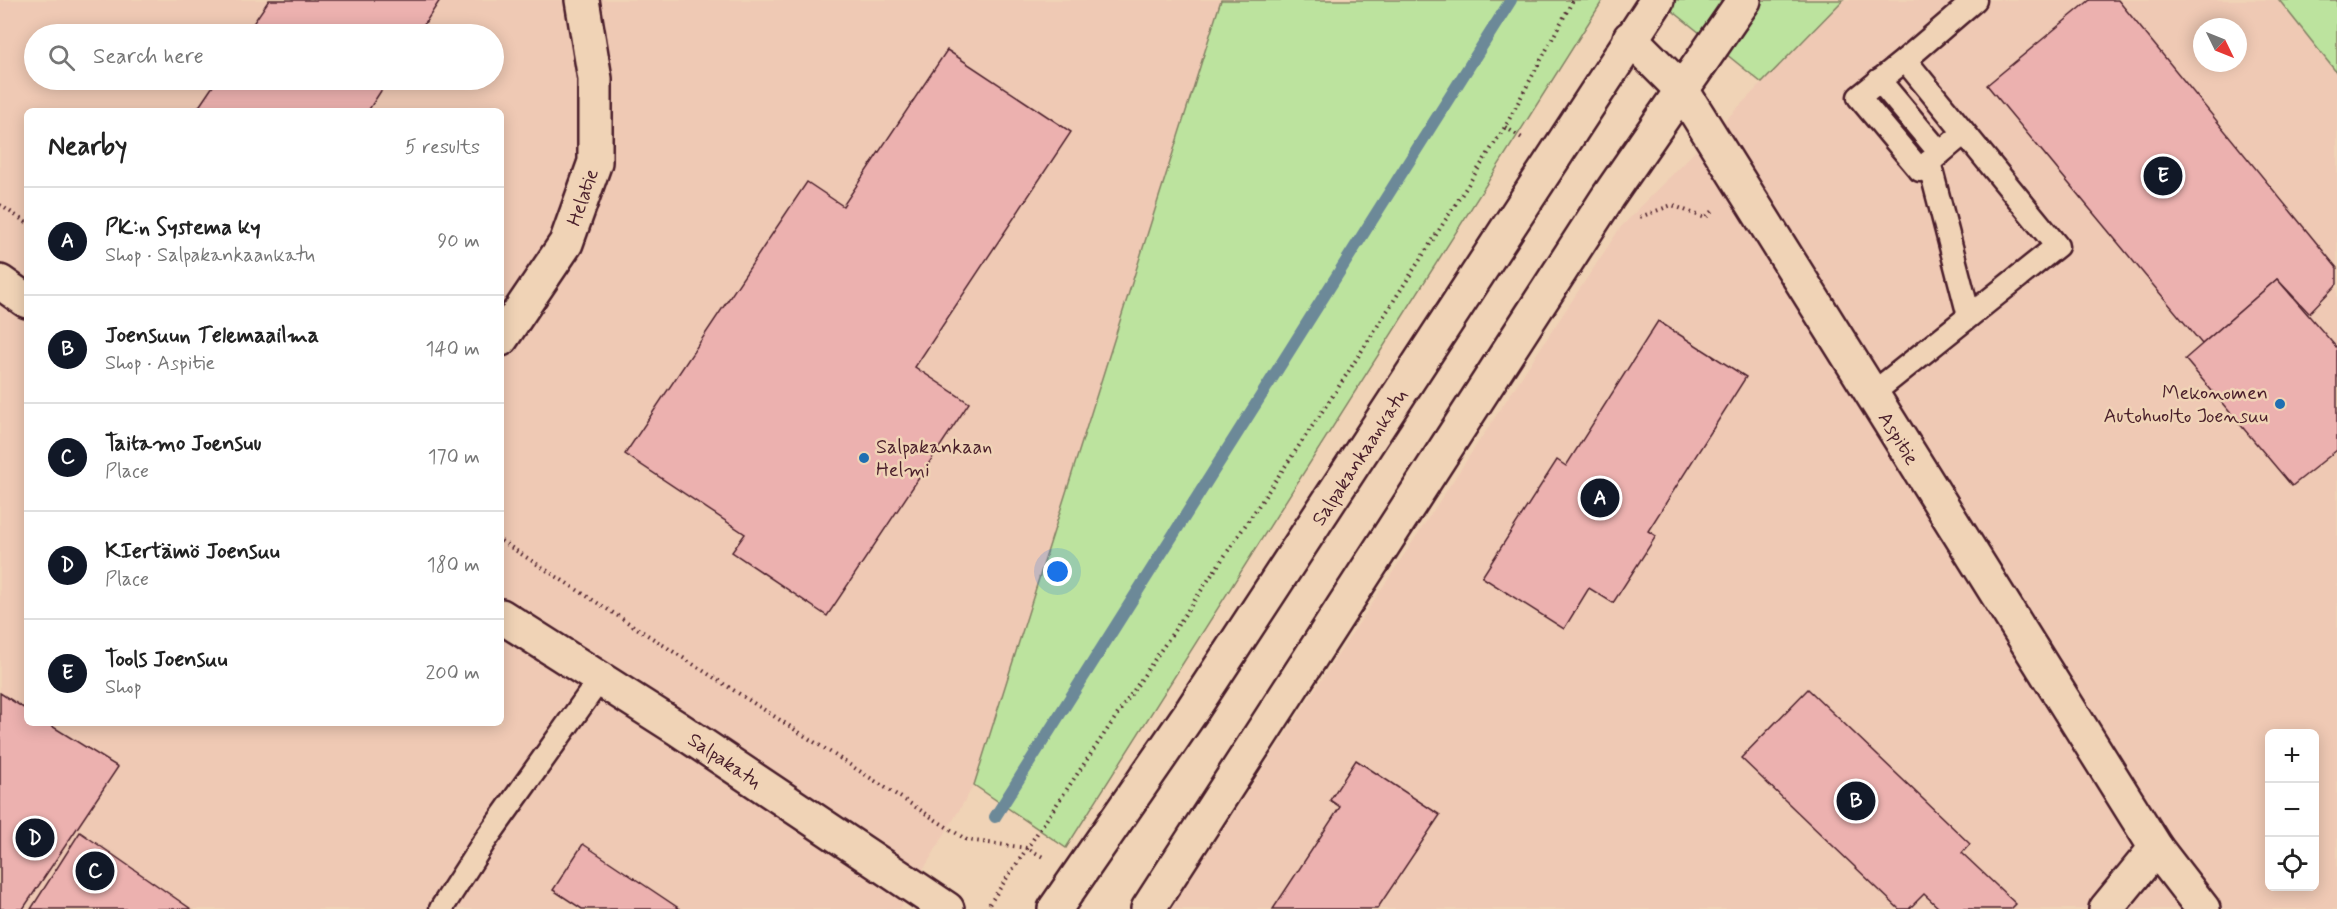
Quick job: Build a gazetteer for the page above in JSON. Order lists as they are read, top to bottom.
{
  "streets": {
    "main road": [
      "Helatie",
      "Aspitie",
      "Salpakankaankatu",
      "Salpakatu"
    ]
  },
  "crossings": [
    ["Aspitie", "Salpakankaankatu"]
  ],
  "places": ["Mekonomen Autohuolto Joensuu", "Salpakankaan Helmi"],
  "north": "bottom right",
  "page": {
    "search": "Search here",
    "heading": ["Nearby", "5 results"],
    "pins": [
      "E",
      "A",
      "B",
      "D",
      "C"
    ],
    "list": [
      {
        "mark": "A",
        "name": "PK:n Systema ky",
        "note": "Shop · Salpakankaankatu",
        "value": "90 m"
      },
      {
        "mark": "B",
        "name": "Joensuun Telemaailma",
        "note": "Shop · Aspitie",
        "value": "140 m"
      },
      {
        "mark": "C",
        "name": "Taitamo Joensuu",
        "note": "Place",
        "value": "170 m"
      },
      {
        "mark": "D",
        "name": "KIertämö Joensuu",
        "note": "Place",
        "value": "180 m"
      },
      {
        "mark": "E",
        "name": "Tools Joensuu",
        "note": "Shop",
        "value": "200 m"
      }
    ],
    "map_buttons": ["+", "−"]
  }
}
